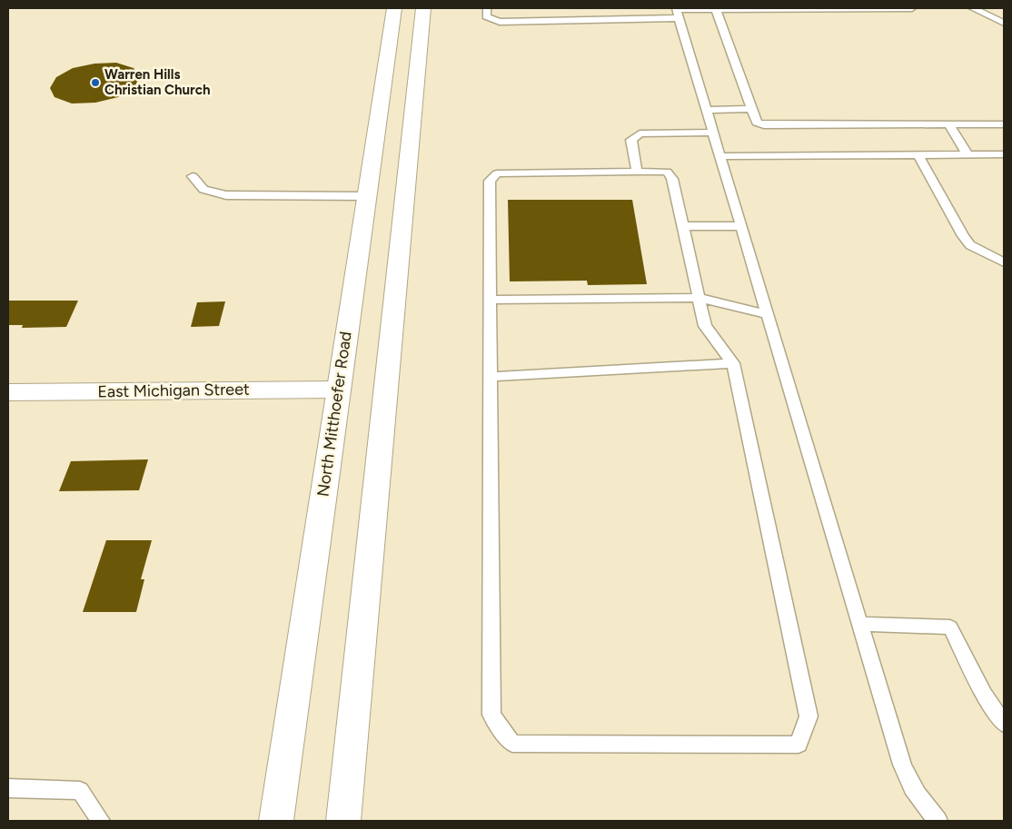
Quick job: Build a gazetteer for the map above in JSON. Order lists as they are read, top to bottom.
{
  "streets": {
    "main road": ["East Michigan Street", "North Mitthoefer Road"]
  },
  "crossings": [
    ["East Michigan Street", "North Mitthoefer Road"]
  ],
  "places": ["Warren Hills Christian Church"]
}
